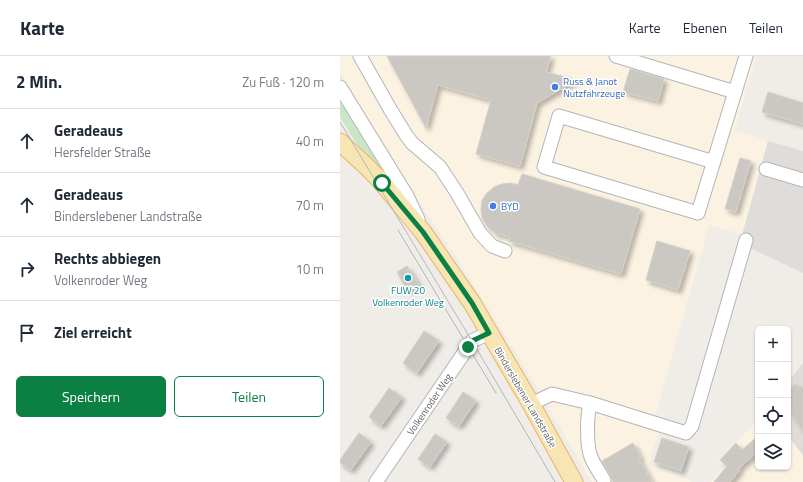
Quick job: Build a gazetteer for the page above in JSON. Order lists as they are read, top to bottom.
{
  "streets": {
    "main road": ["Binderslebener Landstraße"],
    "street": ["Volkenroder Weg"]
  },
  "crossings": [
    ["Binderslebener Landstraße", "Volkenroder Weg"]
  ],
  "places": ["Russ & Janot Nutzfahrzeuge", "BYD", "FUW 20 Volkenroder Weg"],
  "page": {
    "header": "Karte",
    "nav": ["Karte", "Ebenen", "Teilen"],
    "heading": ["2 Min.", "Zu Fuß · 120 m"],
    "list": [
      ["Geradeaus", "Hersfelder Straße", "40 m"],
      ["Geradeaus", "Binderslebener Landstraße", "70 m"],
      ["Rechts abbiegen", "Volkenroder Weg", "10 m"],
      "Ziel erreicht"
    ],
    "map_buttons": ["+", "−"],
    "buttons": ["Speichern", "Teilen"]
  }
}
